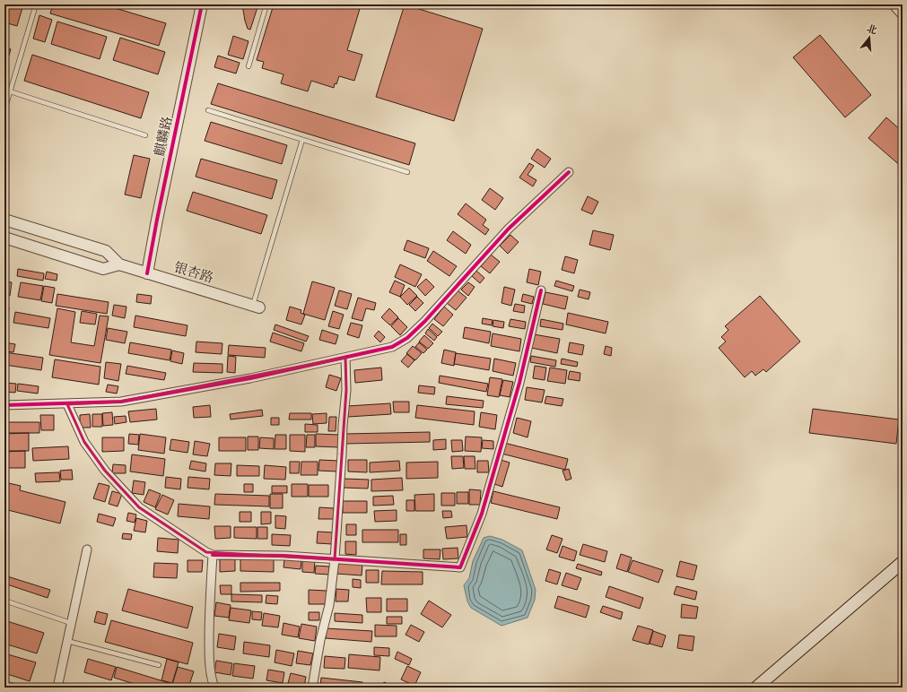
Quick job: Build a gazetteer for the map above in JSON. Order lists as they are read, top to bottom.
{
  "streets": {
    "street": ["麒麟路", "银杏路"]
  },
  "crossings": [
    ["麒麟路", "银杏路"]
  ],
  "north": "top"
}
